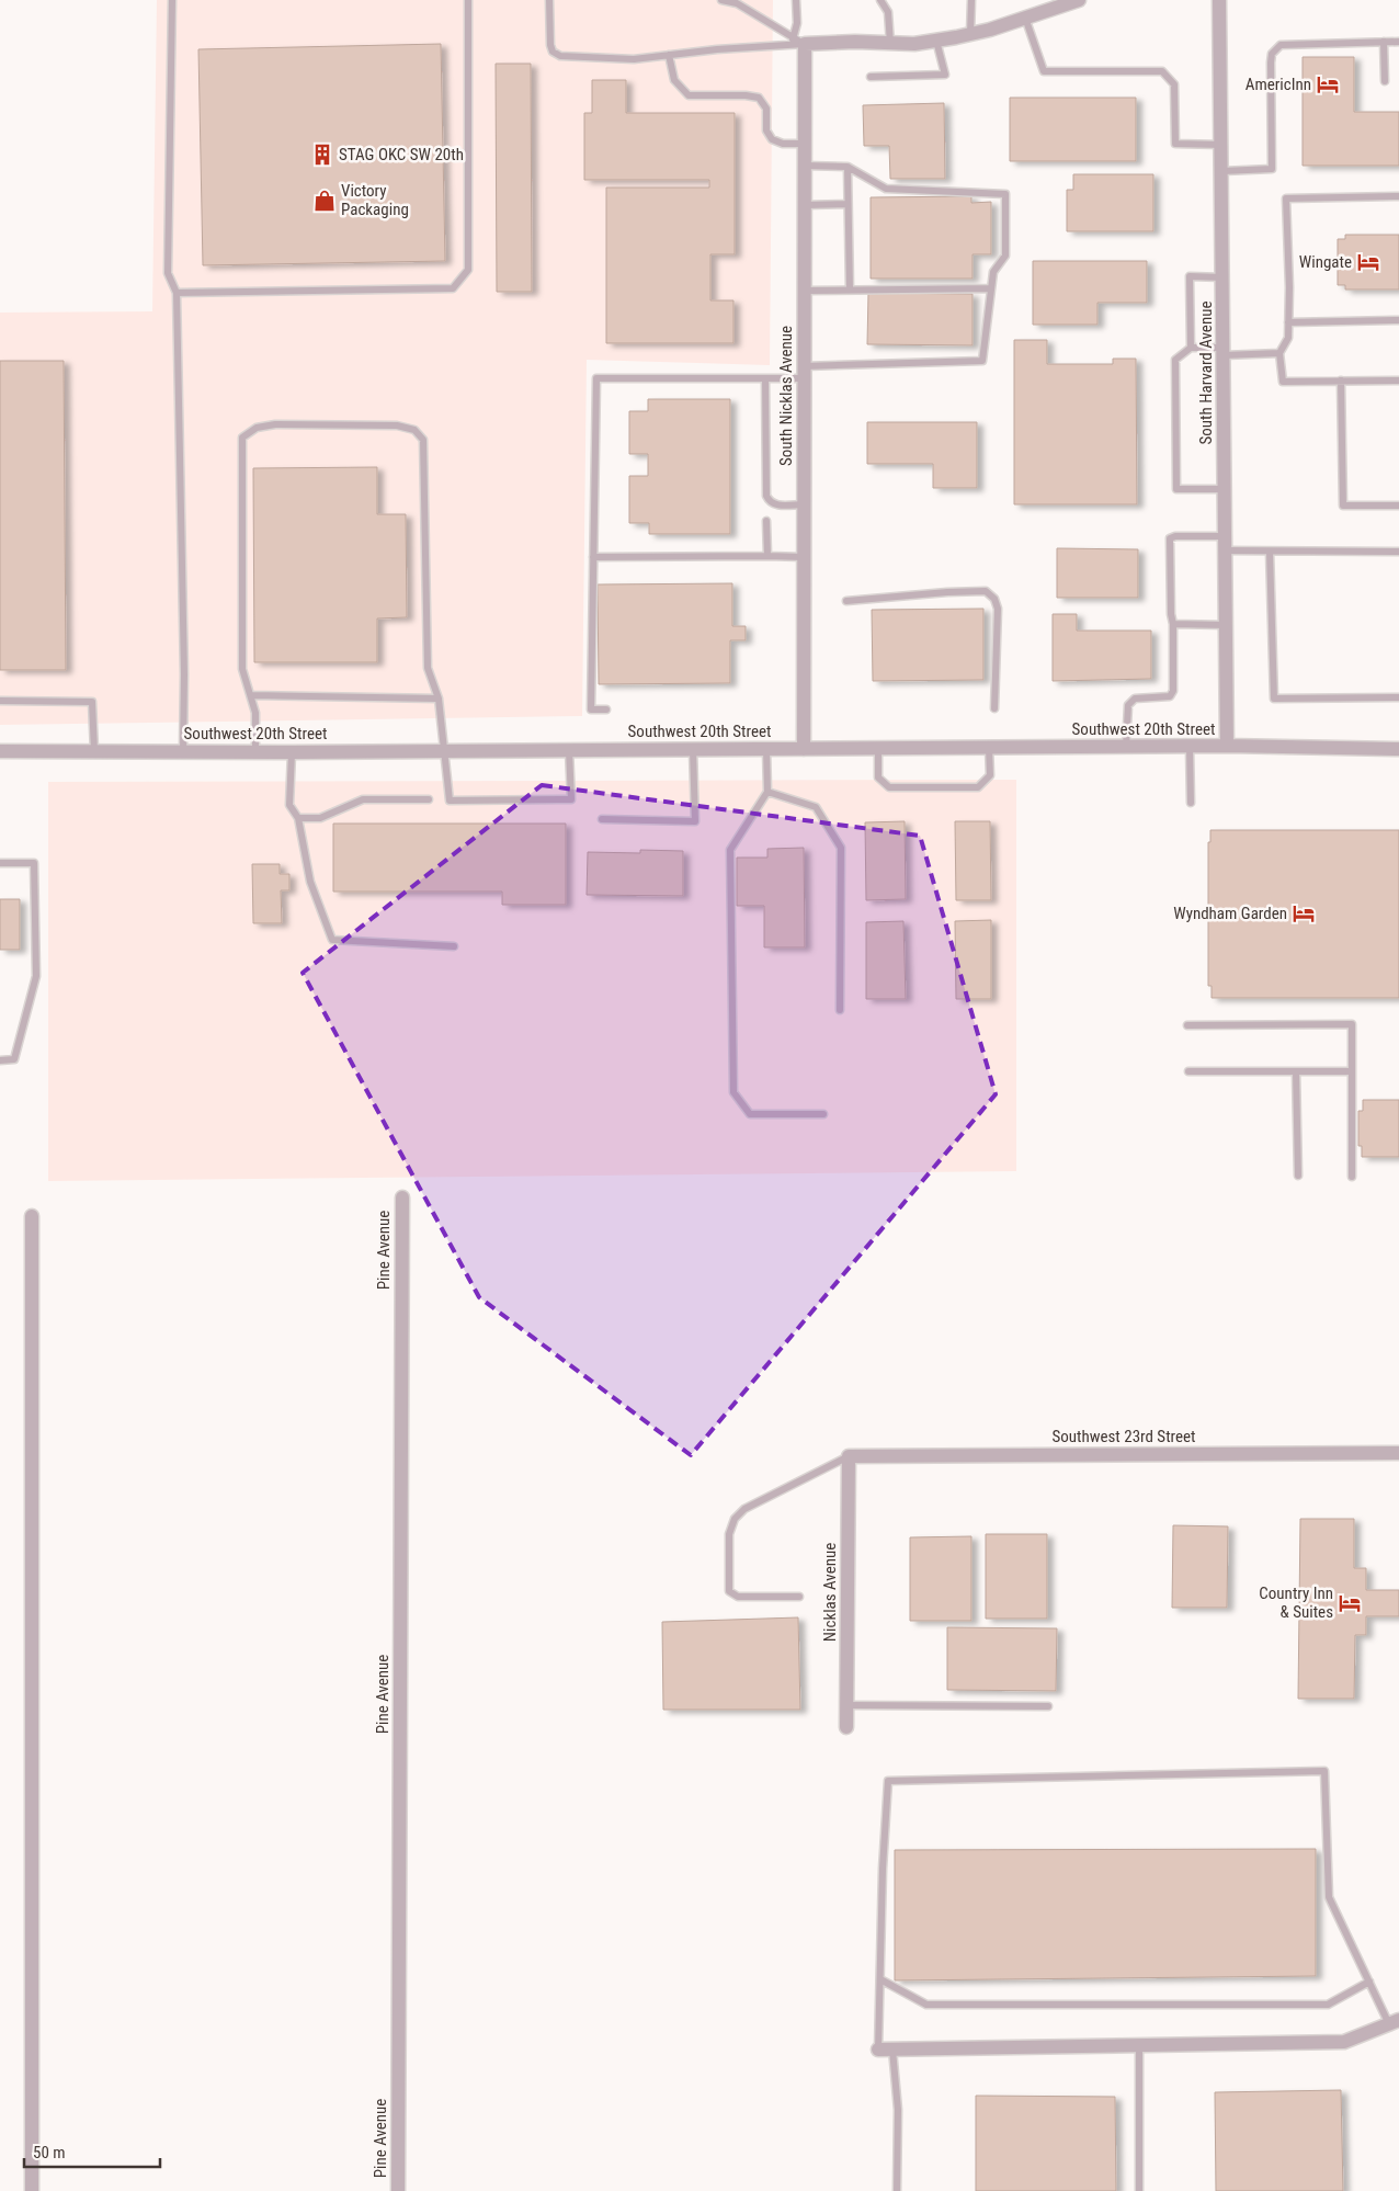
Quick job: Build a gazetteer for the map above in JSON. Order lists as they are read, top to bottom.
{
  "streets": {
    "street": [
      "South Harvard Avenue",
      "South Nicklas Avenue",
      "Southwest 20th Street",
      "Pine Avenue",
      "Southwest 23rd Street",
      "Nicklas Avenue"
    ]
  },
  "crossings": [
    ["South Harvard Avenue", "Southwest 20th Street"],
    ["South Nicklas Avenue", "Southwest 20th Street"],
    ["Southwest 23rd Street", "Nicklas Avenue"]
  ],
  "places": {
    "hotel": [
      "AmericInn",
      "Wingate",
      "Wyndham Garden",
      "Country Inn & Suites"
    ],
    "building": ["STAG OKC SW 20th"],
    "shop": ["Victory Packaging"]
  },
  "scale_bar": "50 m"
}
